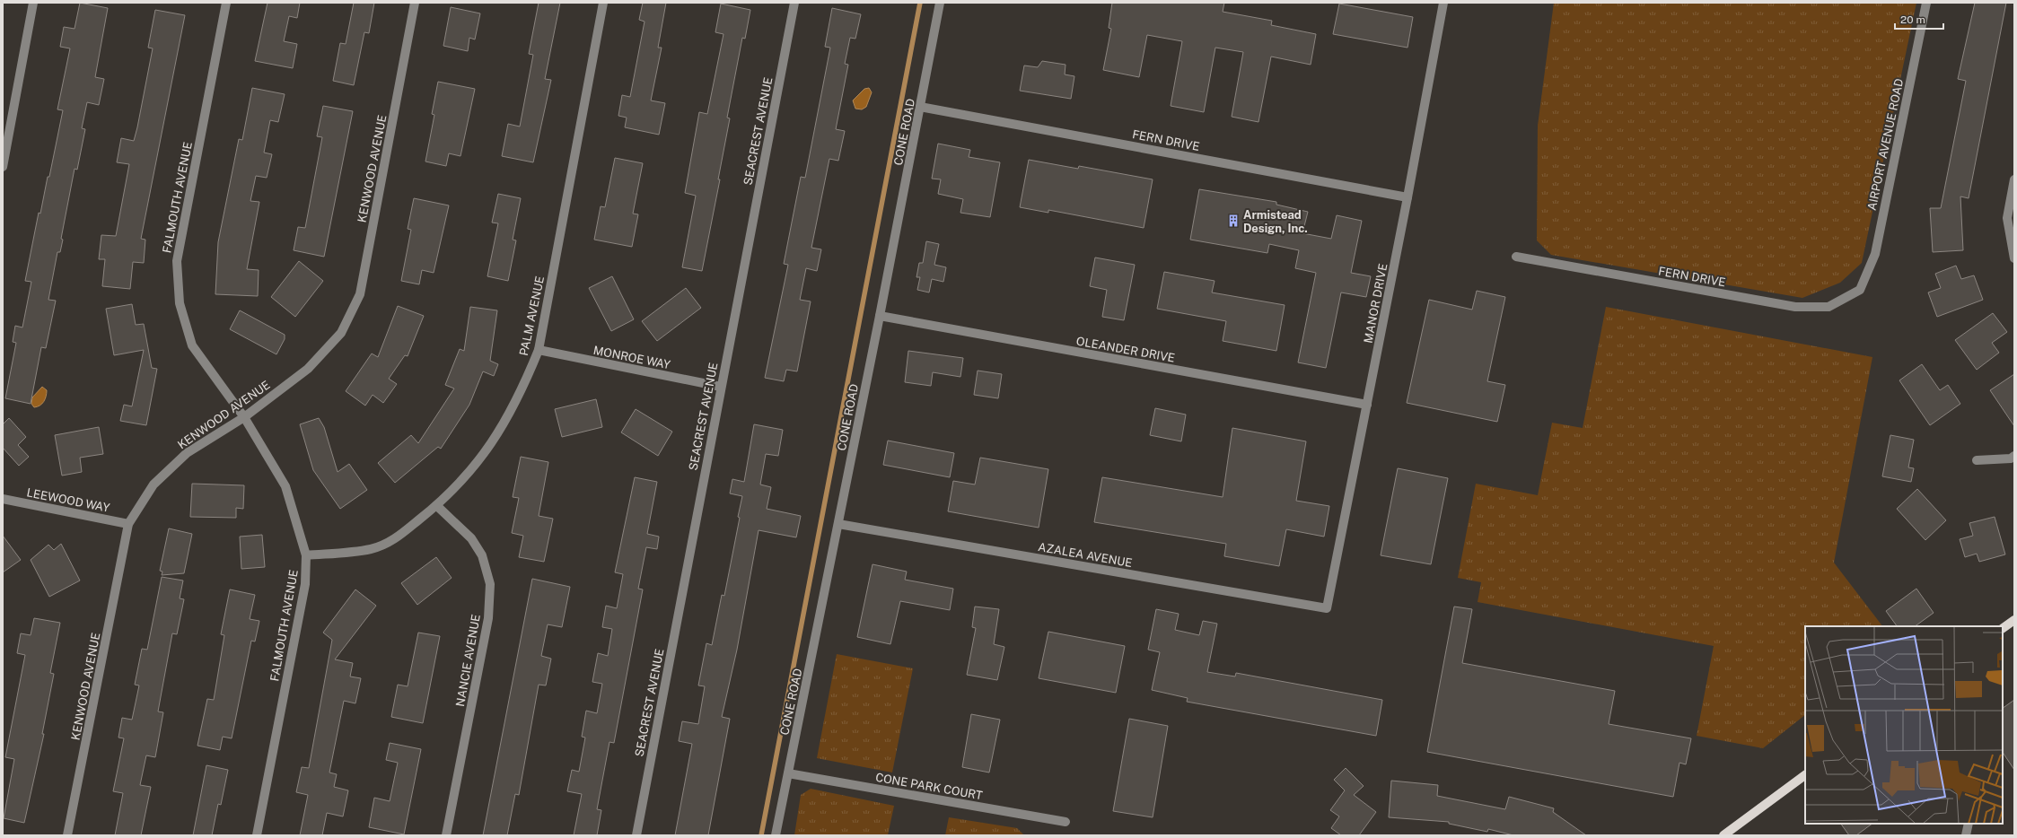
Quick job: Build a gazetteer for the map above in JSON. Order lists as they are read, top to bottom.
{
  "streets": {
    "street": [
      "SEACREST AVENUE",
      "CONE ROAD",
      "FERN DRIVE",
      "AIRPORT AVENUE ROAD",
      "KENWOOD AVENUE",
      "FALMOUTH AVENUE",
      "MANOR DRIVE",
      "PALM AVENUE",
      "OLEANDER DRIVE",
      "MONROE WAY",
      "LEEWOOD WAY",
      "AZALEA AVENUE",
      "NANCIE AVENUE",
      "CONE PARK COURT"
    ]
  },
  "crossings": [
    ["SEACREST AVENUE", "MONROE WAY"],
    ["CONE ROAD", "FERN DRIVE"],
    ["CONE ROAD", "OLEANDER DRIVE"],
    ["CONE ROAD", "AZALEA AVENUE"],
    ["CONE ROAD", "CONE PARK COURT"],
    ["FERN DRIVE", "AIRPORT AVENUE ROAD"],
    ["FERN DRIVE", "MANOR DRIVE"],
    ["KENWOOD AVENUE", "FALMOUTH AVENUE"],
    ["KENWOOD AVENUE", "LEEWOOD WAY"],
    ["FALMOUTH AVENUE", "PALM AVENUE"],
    ["MANOR DRIVE", "OLEANDER DRIVE"],
    ["MANOR DRIVE", "AZALEA AVENUE"],
    ["PALM AVENUE", "MONROE WAY"],
    ["PALM AVENUE", "NANCIE AVENUE"]
  ],
  "places": {
    "building": ["Armistead Design, Inc."]
  },
  "scale_bar": "20 m"
}
